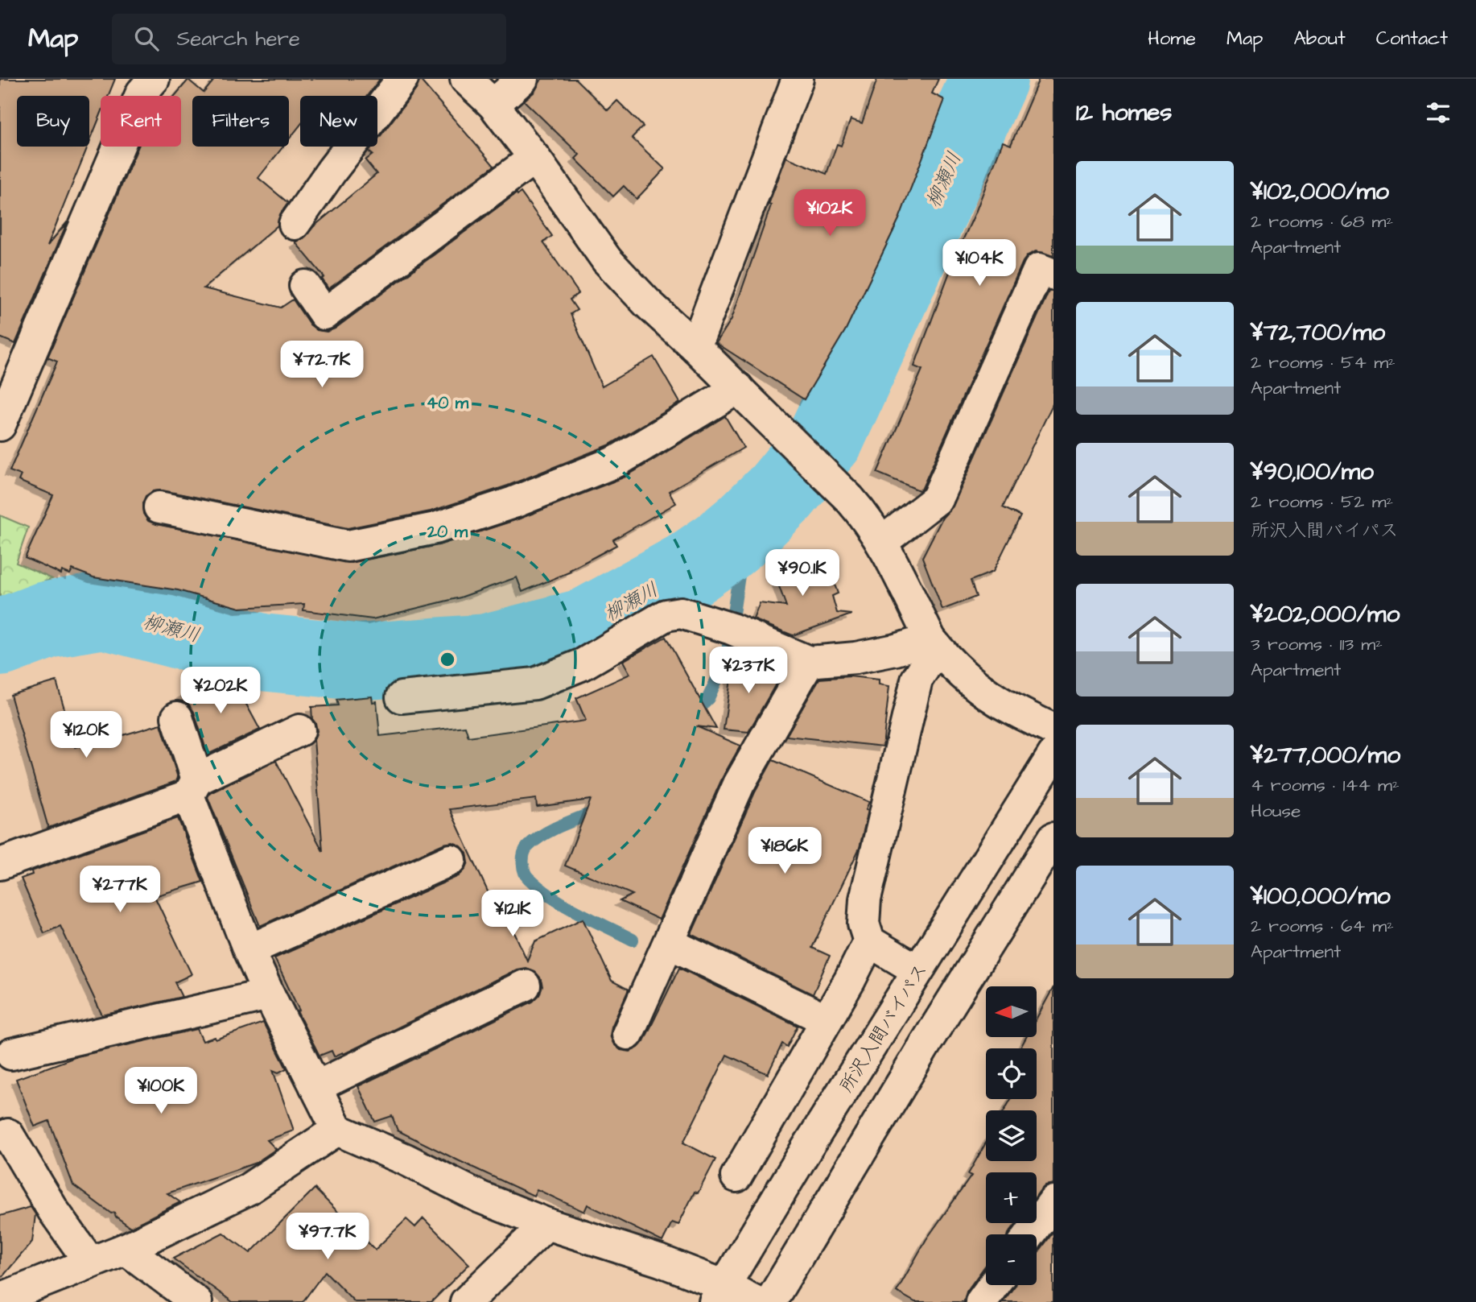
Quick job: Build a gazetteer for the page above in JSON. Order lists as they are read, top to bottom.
{
  "streets": {
    "street": ["所沢入間バイパス"]
  },
  "water": ["柳瀬川"],
  "north": "left",
  "page": {
    "header": "Map",
    "search": "Search here",
    "nav": [
      "Home",
      "Map",
      "About",
      "Contact"
    ],
    "heading": "12 homes",
    "chip": [
      "Buy",
      "Rent",
      "Filters",
      "New"
    ],
    "list": [
      {
        "name": "¥102,000/mo",
        "note": "2 rooms · 68 m² · Apartment"
      },
      {
        "name": "¥72,700/mo",
        "note": "2 rooms · 54 m² · Apartment"
      },
      {
        "name": "¥90,100/mo",
        "note": "2 rooms · 52 m² · 所沢入間バイパス"
      },
      {
        "name": "¥202,000/mo",
        "note": "3 rooms · 113 m² · Apartment"
      },
      {
        "name": "¥277,000/mo",
        "note": "4 rooms · 144 m² · House"
      },
      {
        "name": "¥100,000/mo",
        "note": "2 rooms · 64 m² · Apartment"
      }
    ],
    "price": [
      "¥102K",
      "¥104K",
      "¥72.7K",
      "¥90.1K",
      "¥237K",
      "¥202K",
      "¥120K",
      "¥186K",
      "¥277K",
      "¥121K",
      "¥100K",
      "¥97.7K"
    ],
    "map_buttons": ["+", "−"]
  },
  "rings": ["40 m", "20 m"]
}
